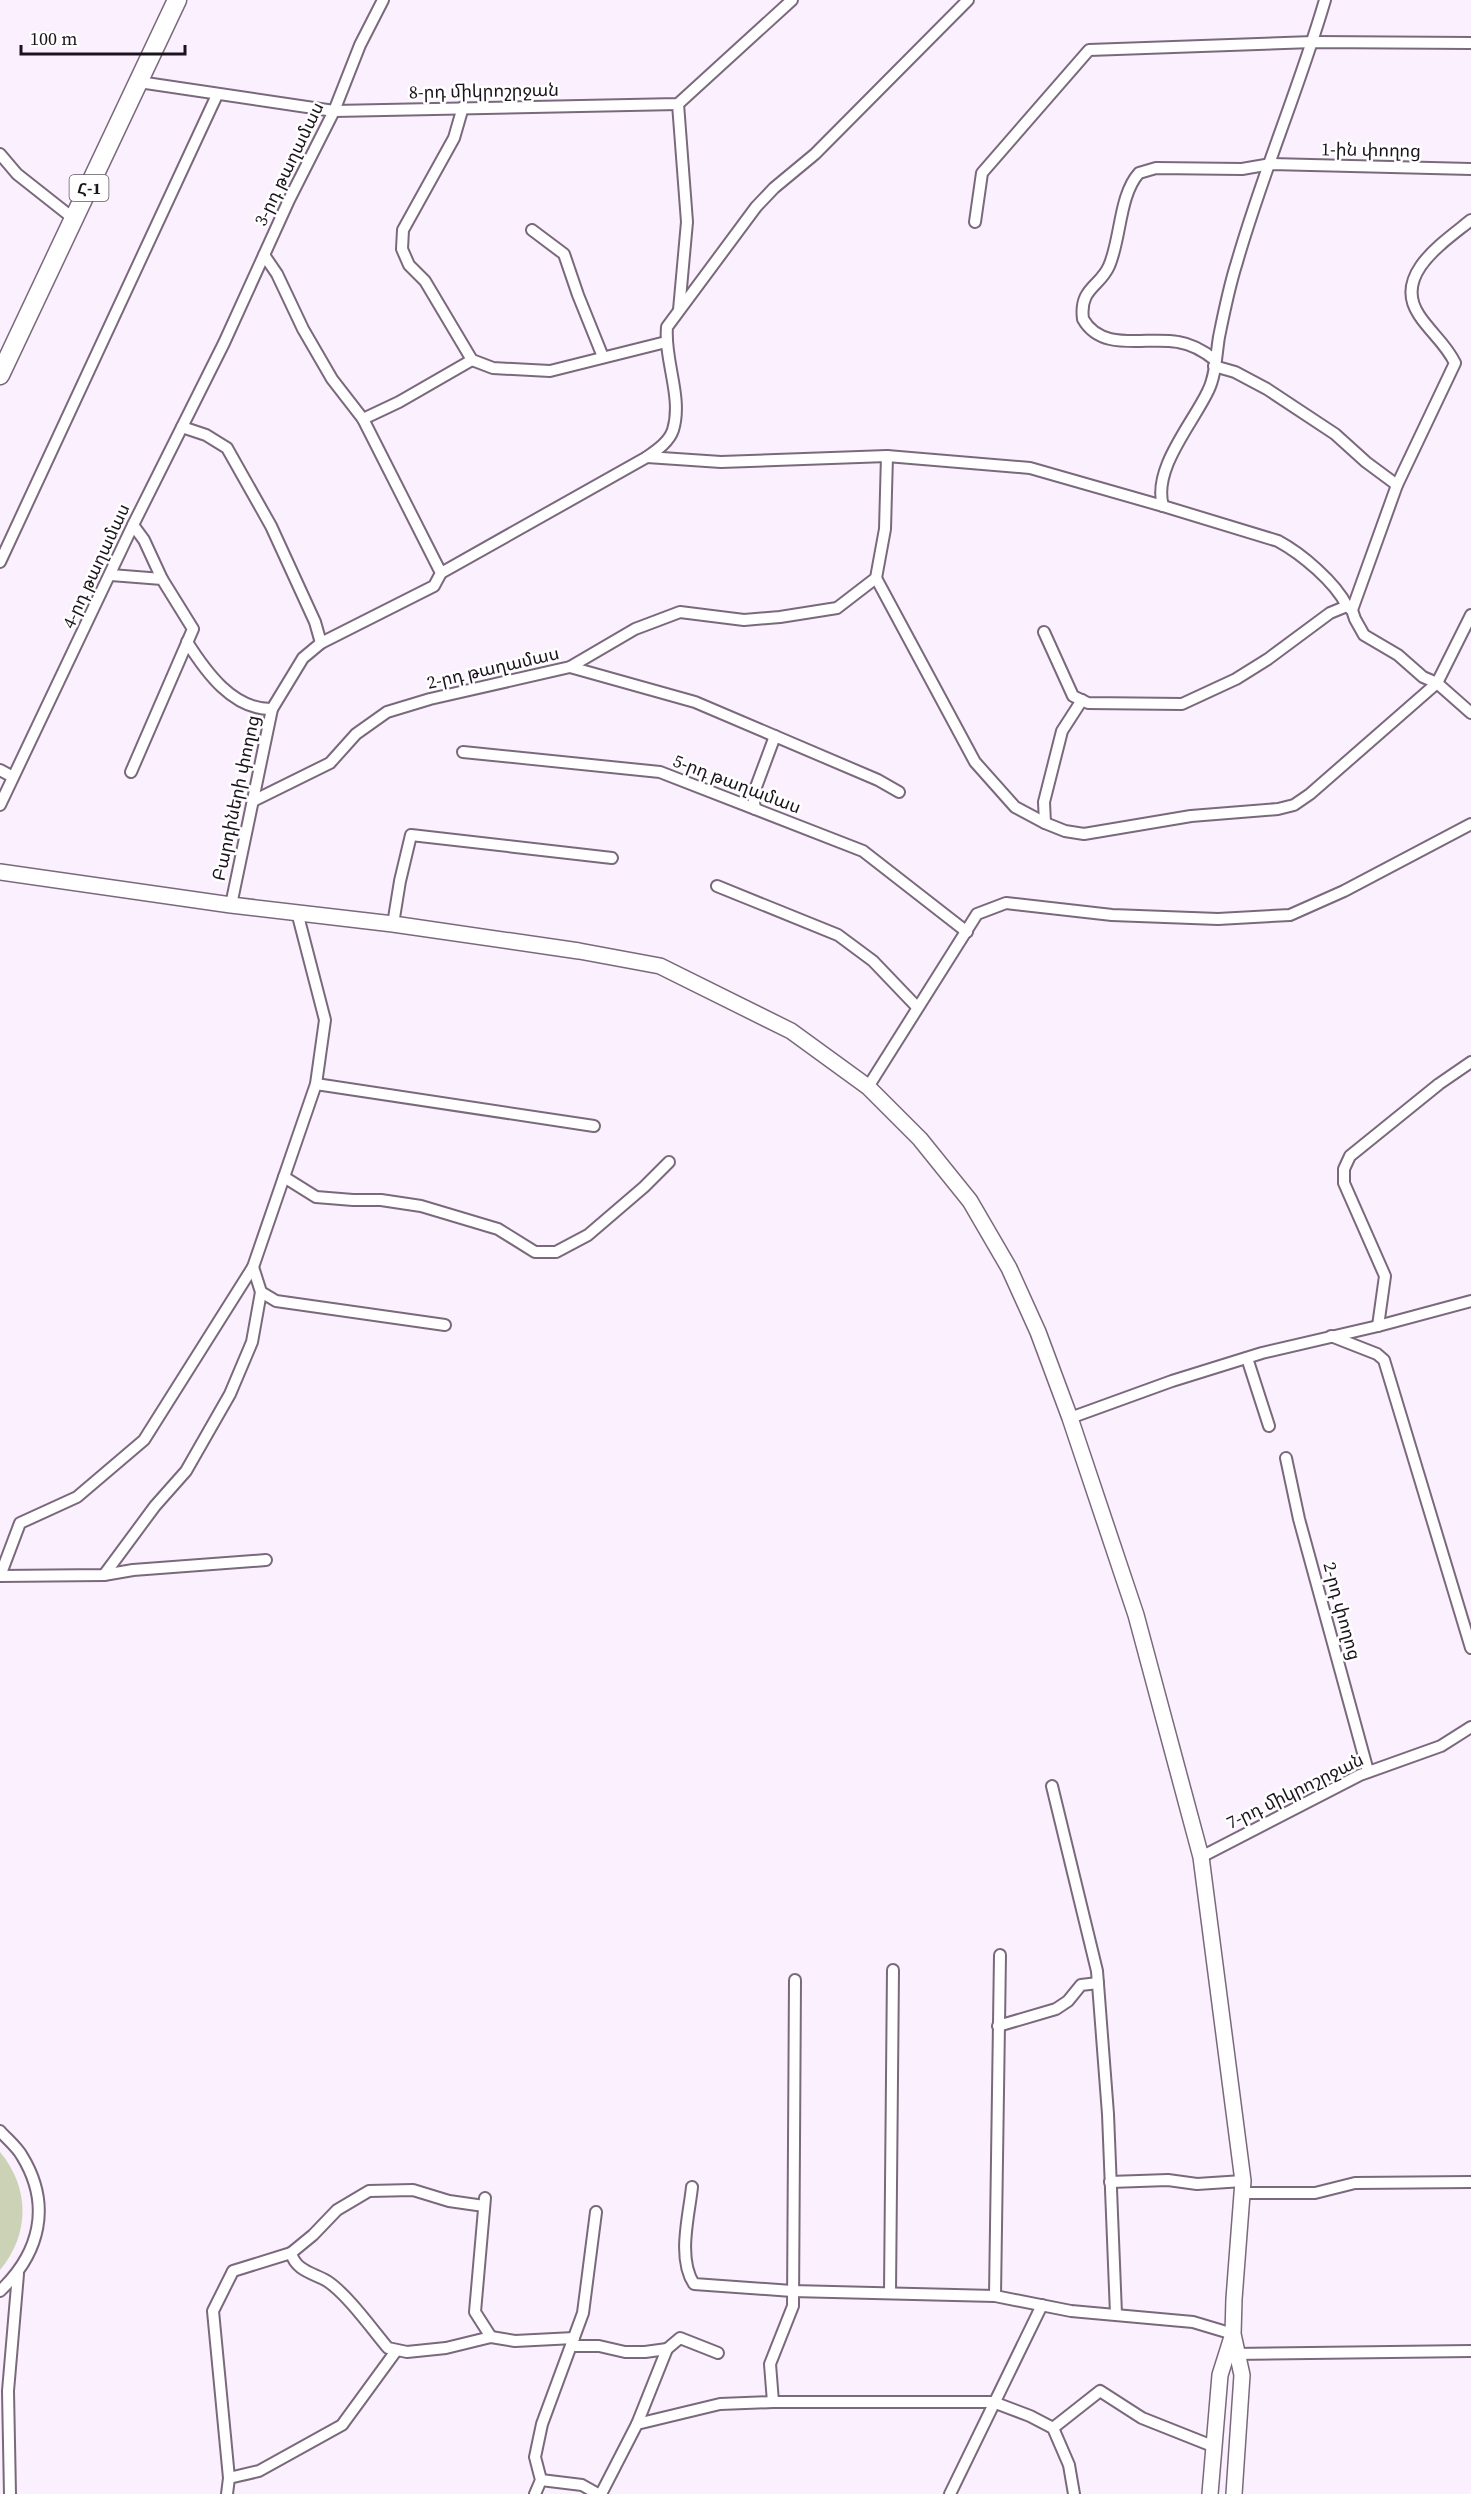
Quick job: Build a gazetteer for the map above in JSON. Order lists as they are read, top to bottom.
{
  "streets": {
    "main road": ["Հ-1"],
    "street": [
      "8-րդ միկրոշրջան",
      "1-ին փողոց",
      "3-րդ թաղամաս",
      "4-րդ թաղամաս",
      "2-րդ թաղամաս",
      "5-րդ թաղամաս",
      "Բարդիների փողոց",
      "2-րդ փողոց",
      "7-րդ միկրոշրջան"
    ]
  },
  "crossings": [
    ["8-րդ միկրոշրջան", "3-րդ թաղամաս"],
    ["8-րդ միկրոշրջան", "Հ-1"],
    ["3-րդ թաղամաս", "4-րդ թաղամաս"],
    ["2-րդ թաղամաս", "Բարդիների փողոց"],
    ["2-րդ փողոց", "7-րդ միկրոշրջան"]
  ],
  "scale_bar": "100 m"
}
